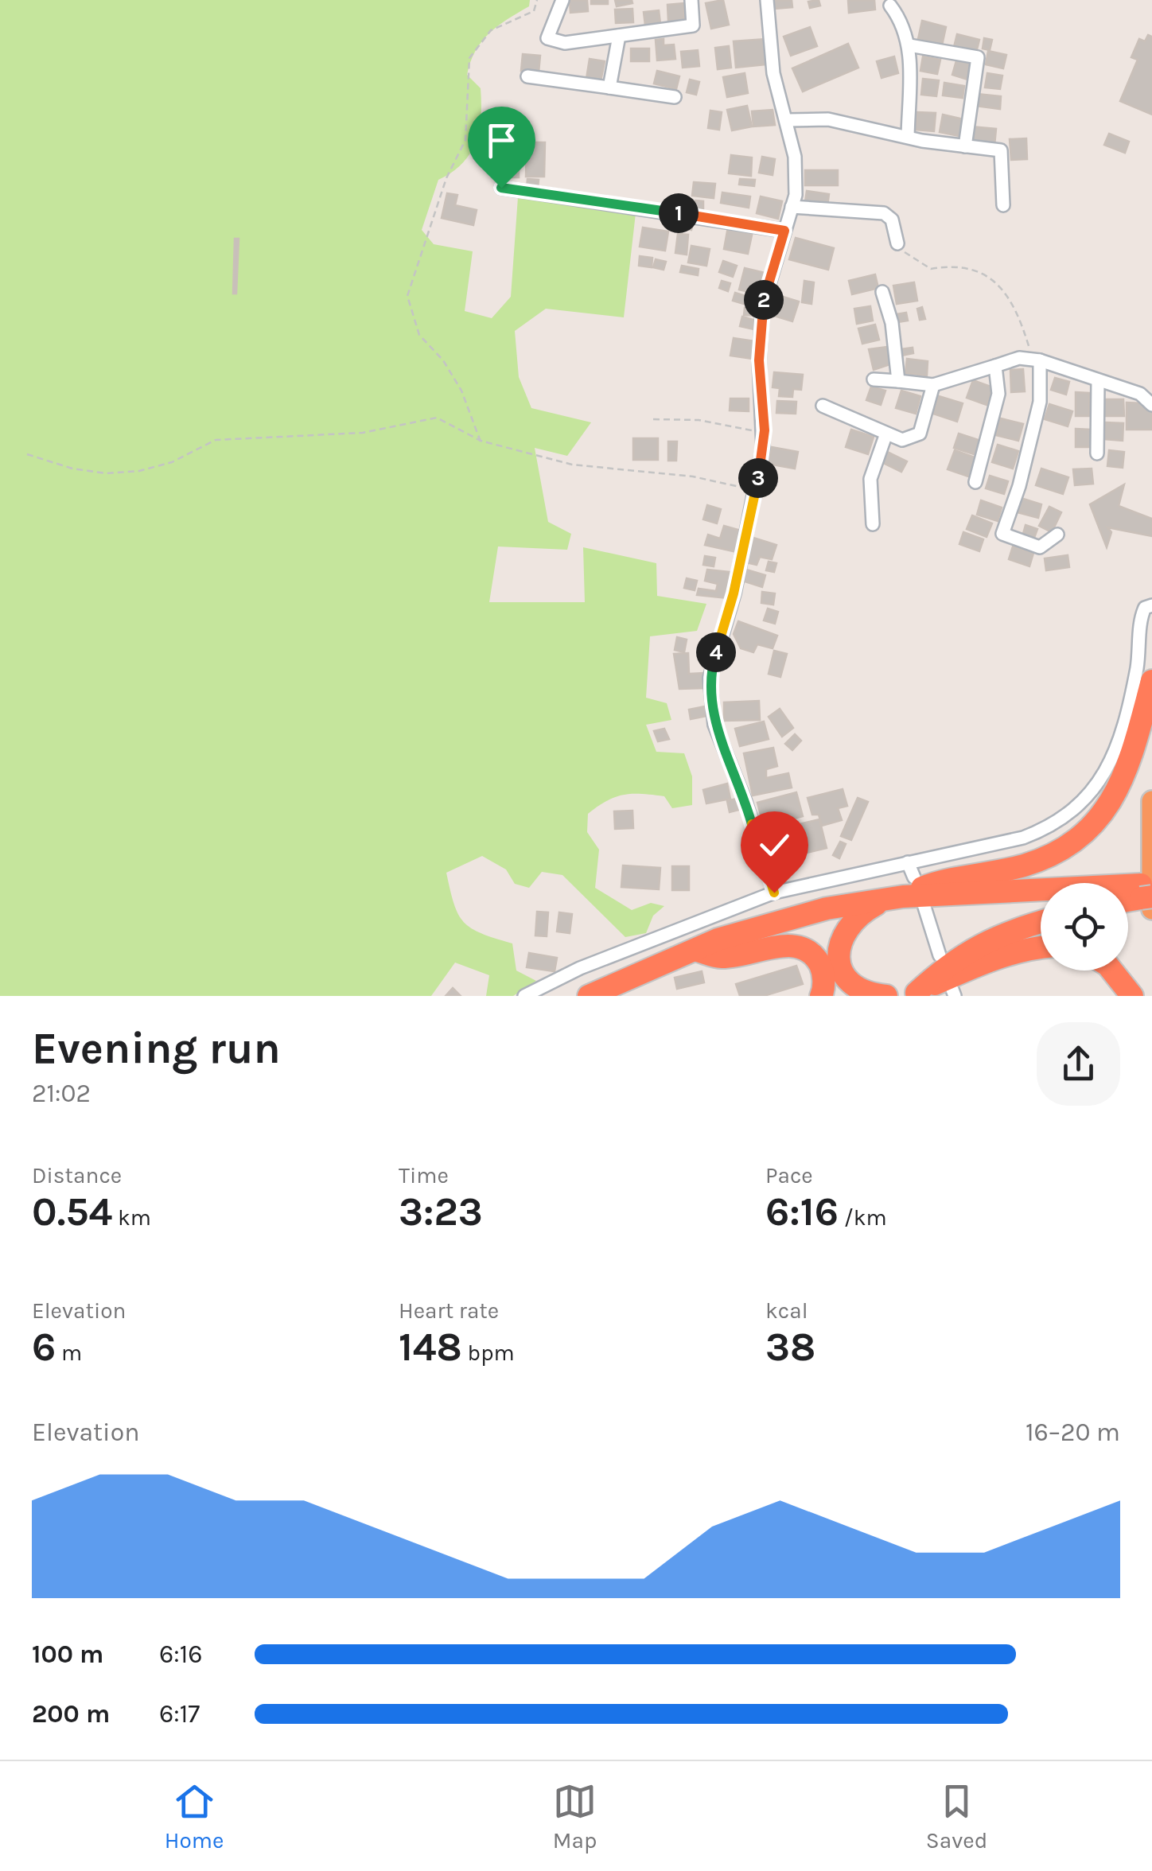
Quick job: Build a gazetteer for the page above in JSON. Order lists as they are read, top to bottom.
{
  "page": {
    "pins": [
      "1",
      "2",
      "3",
      "4"
    ],
    "heading": ["Evening run", "21:02"],
    "stats": [
      ["Distance", "0.54 km"],
      ["Time", "3:23"],
      ["Pace", "6:16 /km"],
      ["Elevation", "6 m"],
      ["Heart rate", "148 bpm"],
      ["kcal", "38"]
    ],
    "chart": ["Elevation", "16–20 m"],
    "list": [
      {
        "name": "100 m",
        "note": "6:16"
      },
      {
        "name": "200 m",
        "note": "6:17"
      }
    ],
    "tabs": ["Home", "Map", "Saved"]
  }
}
